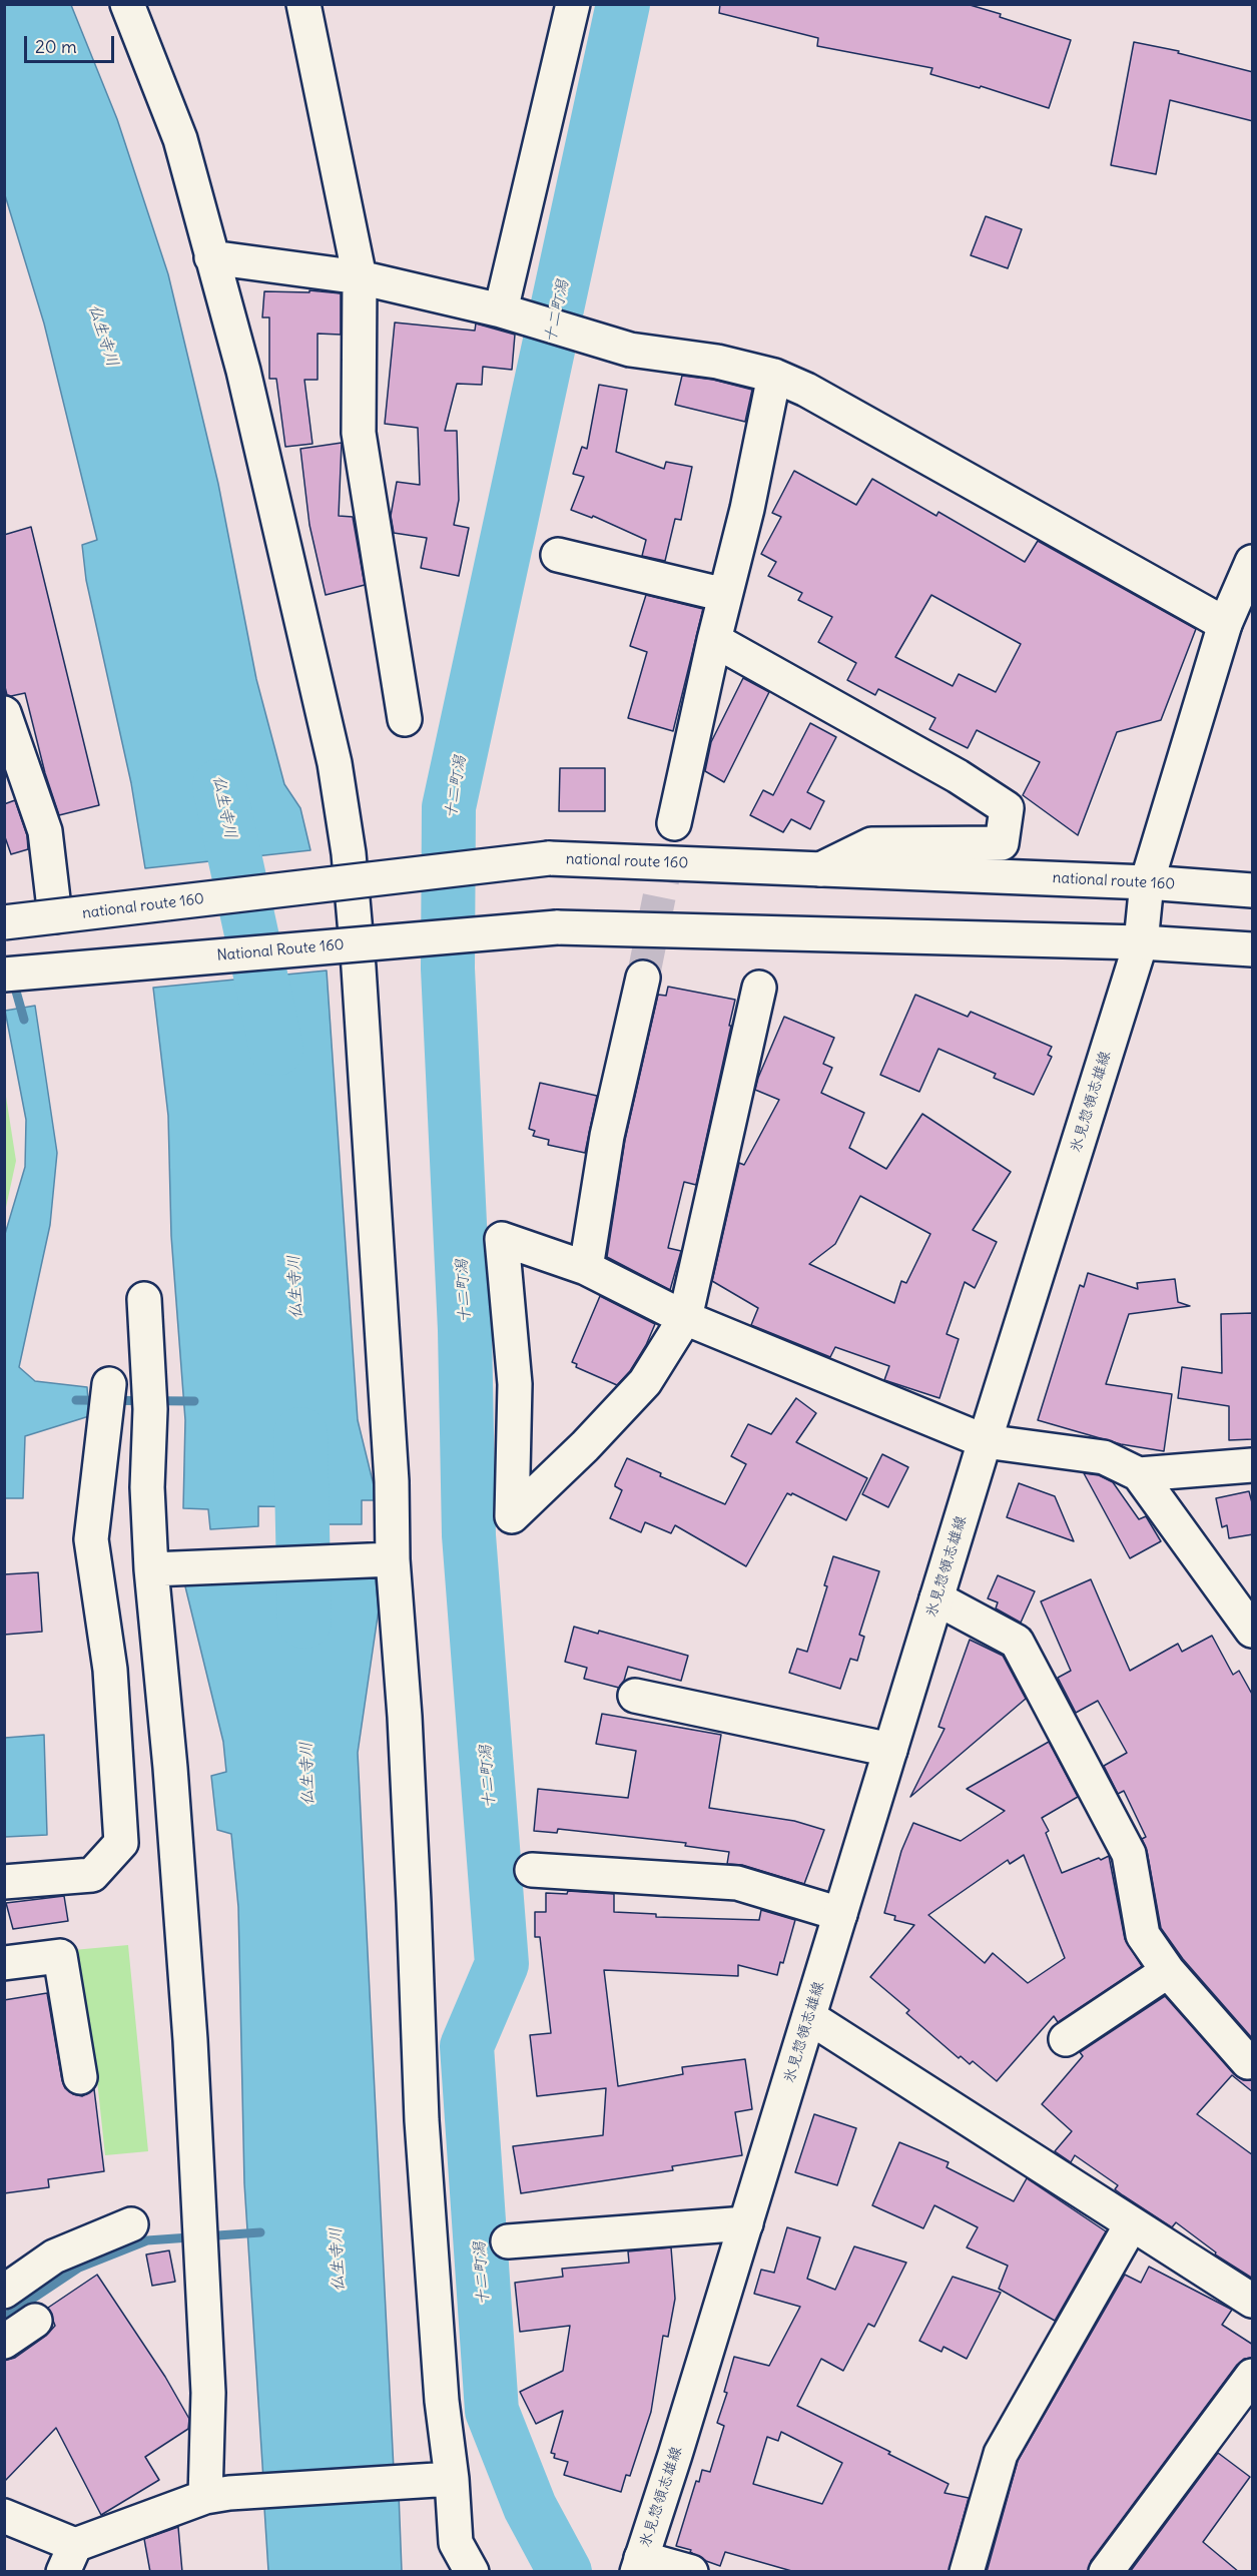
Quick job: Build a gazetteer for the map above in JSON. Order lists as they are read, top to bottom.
{
  "streets": {
    "main road": ["national route 160", "National Route 160", "氷見惣領志雄線"]
  },
  "crossings": [
    ["national route 160", "氷見惣領志雄線"],
    ["National Route 160", "氷見惣領志雄線"]
  ],
  "water": ["十二町潟", "仏生寺川"],
  "scale_bar": "20 m"
}
